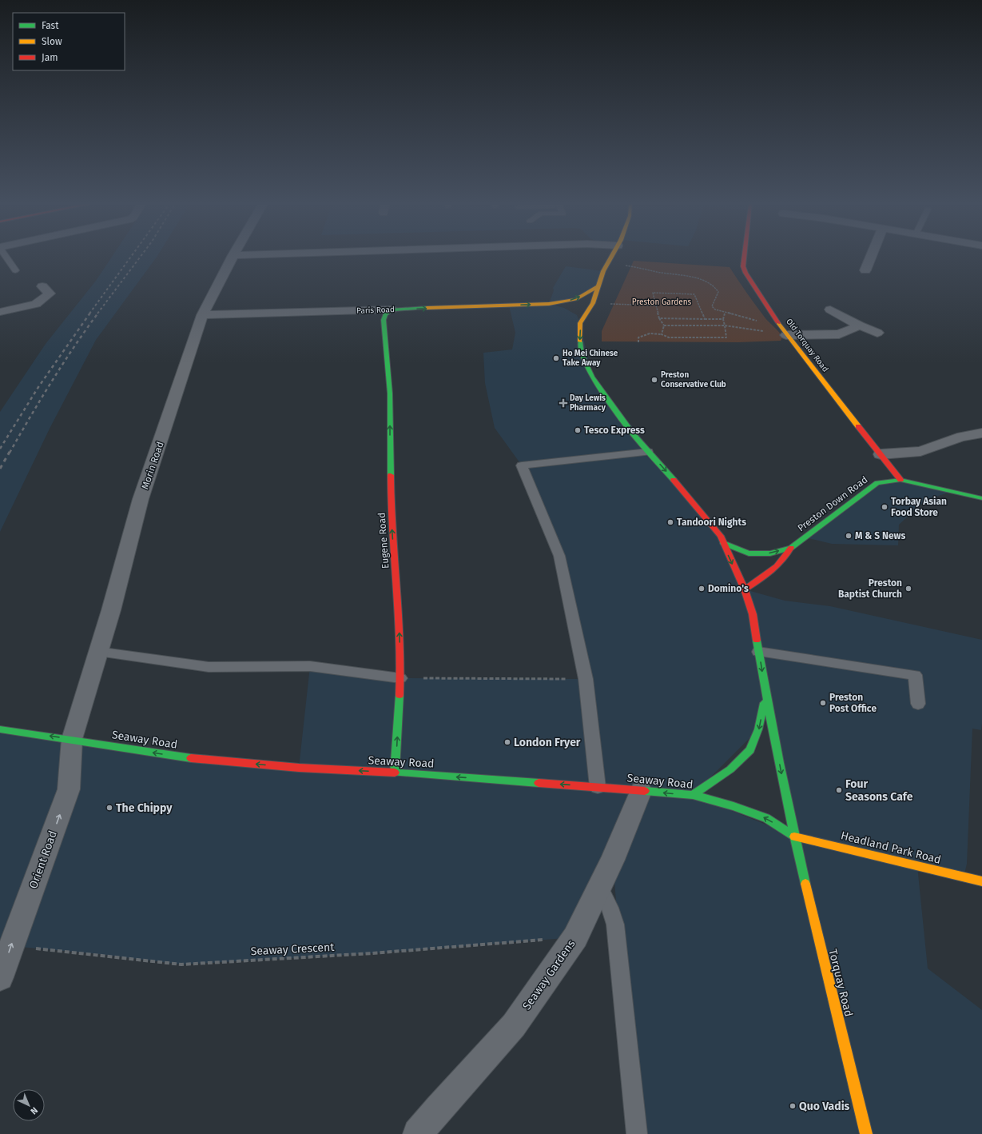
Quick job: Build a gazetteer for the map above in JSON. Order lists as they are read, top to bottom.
{
  "streets": {
    "main road": [
      "Paris Road",
      "Old Torquay Road",
      "Preston Down Road",
      "Eugene Road",
      "Seaway Road",
      "Headland Park Road",
      "Torquay Road"
    ],
    "street": ["Morin Road", "Orient Road", "Seaway Gardens"],
    "path": ["Seaway Crescent"]
  },
  "crossings": [
    ["Paris Road", "Morin Road"],
    ["Paris Road", "Eugene Road"],
    ["Old Torquay Road", "Preston Down Road"],
    ["Morin Road", "Seaway Road"],
    ["Morin Road", "Orient Road"],
    ["Preston Down Road", "Torquay Road"],
    ["Eugene Road", "Seaway Road"],
    ["Seaway Road", "Headland Park Road"],
    ["Seaway Road", "Orient Road"],
    ["Seaway Road", "Seaway Gardens"],
    ["Seaway Road", "Torquay Road"],
    ["Headland Park Road", "Torquay Road"],
    ["Orient Road", "Seaway Crescent"],
    ["Seaway Crescent", "Seaway Gardens"]
  ],
  "one_way": [
    "Paris Road",
    "Eugene Road",
    "Seaway Road",
    "Orient Road",
    "Torquay Road"
  ],
  "parks": ["Preston Gardens"],
  "places": {
    "other": [
      "Ho Mei Chinese Take Away",
      "Preston Conservative Club",
      "Tesco Express",
      "Torbay Asian Food Store",
      "Tandoori Nights",
      "M & S News",
      "Domino's",
      "Preston Baptist Church",
      "Preston Post Office",
      "London Fryer",
      "Four Seasons Cafe",
      "The Chippy",
      "Quo Vadis"
    ],
    "health": ["Day Lewis Pharmacy"]
  },
  "legend": ["Fast", "Slow", "Jam"],
  "north": "bottom right"
}
